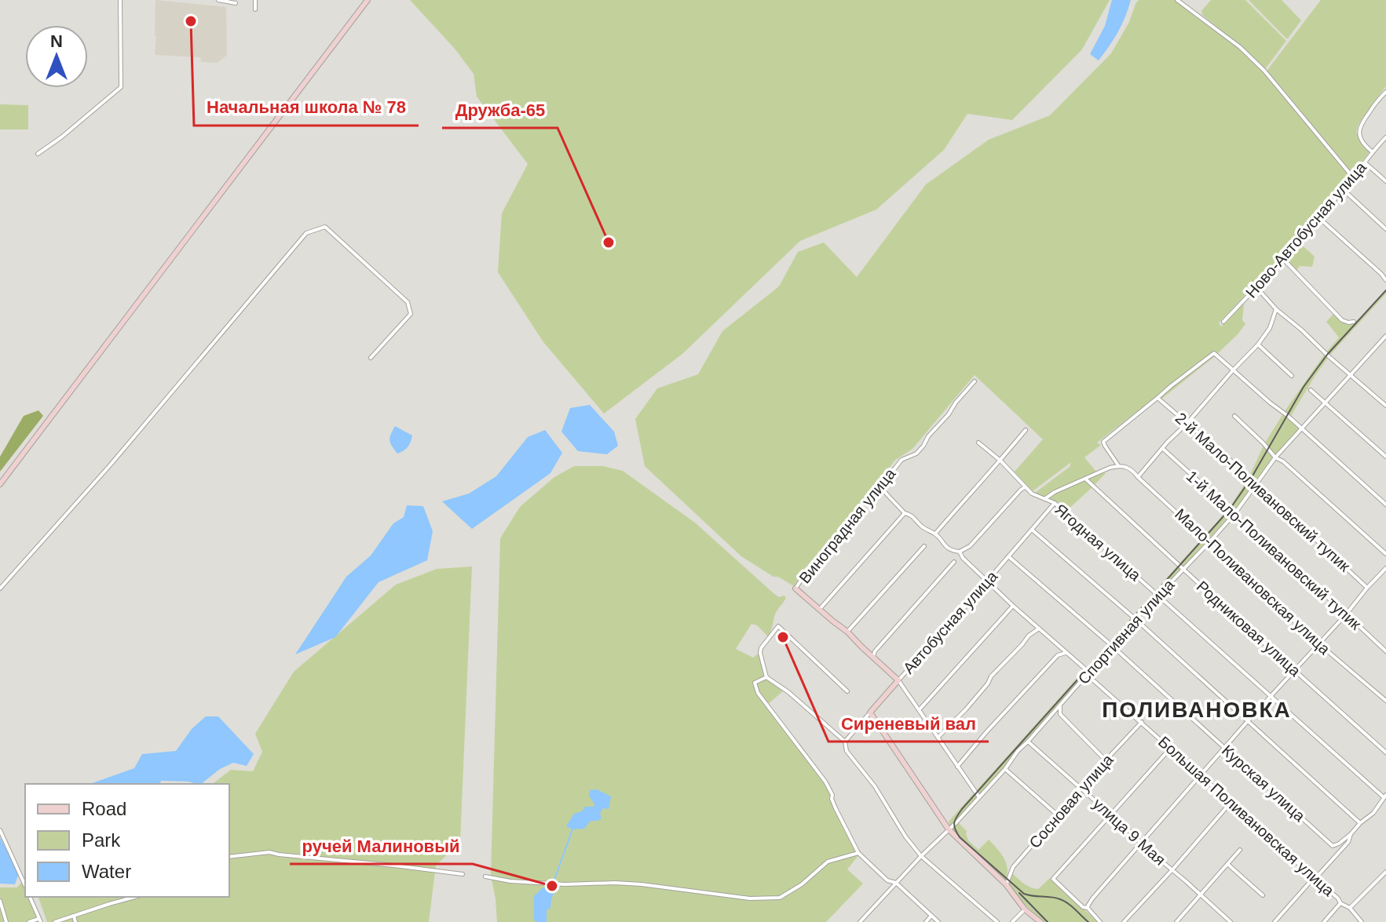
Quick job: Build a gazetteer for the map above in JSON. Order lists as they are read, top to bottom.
{
  "streets": {
    "main road": ["Автобусная улица"],
    "street": [
      "Ново-Автобусная улица",
      "2-й Мало-Поливановский тупик",
      "Виноградная улица",
      "Ягодная улица",
      "1-й Мало-Поливановский тупик",
      "Мало-Поливановская улица",
      "Родниковая улица",
      "Спортивная улица",
      "Курская улица",
      "Сосновая улица",
      "Большая Поливановская улица",
      "улица 9 Мая"
    ]
  },
  "crossings": [
    ["2-й Мало-Поливановский тупик", "Спортивная улица"],
    ["Виноградная улица", "Большая Поливановская улица"],
    ["Ягодная улица", "Автобусная улица"],
    ["Ягодная улица", "Спортивная улица"],
    ["1-й Мало-Поливановский тупик", "Спортивная улица"],
    ["Мало-Поливановская улица", "Спортивная улица"],
    ["Автобусная улица", "Курская улица"],
    ["Автобусная улица", "Большая Поливановская улица"],
    ["Родниковая улица", "Спортивная улица"],
    ["Спортивная улица", "Курская улица"],
    ["Спортивная улица", "Большая Поливановская улица"],
    ["Спортивная улица", "улица 9 Мая"],
    ["Сосновая улица", "Большая Поливановская улица"],
    ["Сосновая улица", "улица 9 Мая"]
  ],
  "districts": ["ПОЛИВАНОВКА"],
  "places": [
    "Начальная школа № 78",
    "Дружба-65",
    "Сиреневый вал",
    "ручей Малиновый"
  ],
  "legend": ["Road", "Park", "Water"],
  "north": "top"
}
